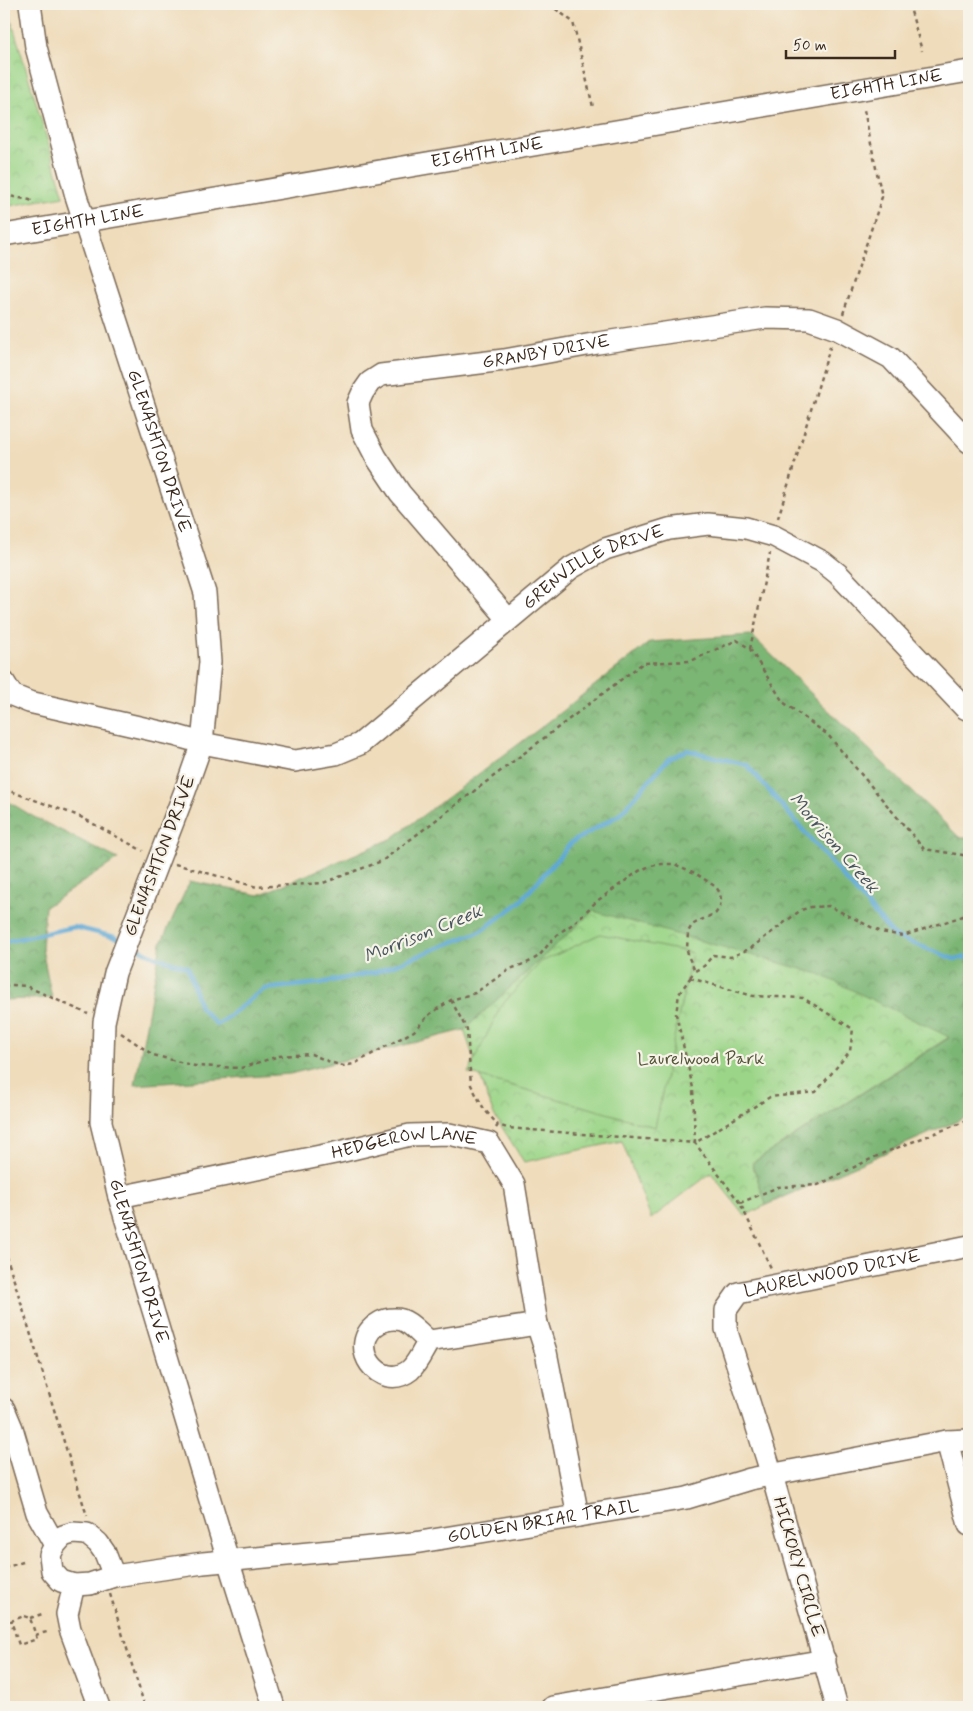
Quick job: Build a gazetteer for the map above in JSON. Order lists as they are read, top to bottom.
{
  "streets": {
    "street": [
      "EIGHTH LINE",
      "GRANBY DRIVE",
      "GLENASHTON DRIVE",
      "GRENVILLE DRIVE",
      "HEDGEROW LANE",
      "LAURELWOOD DRIVE",
      "GOLDEN BRIAR TRAIL",
      "HICKORY CIRCLE"
    ]
  },
  "crossings": [
    ["EIGHTH LINE", "GLENASHTON DRIVE"],
    ["GRANBY DRIVE", "GRENVILLE DRIVE"],
    ["GLENASHTON DRIVE", "GRENVILLE DRIVE"],
    ["GLENASHTON DRIVE", "HEDGEROW LANE"],
    ["GLENASHTON DRIVE", "GOLDEN BRIAR TRAIL"],
    ["HEDGEROW LANE", "GOLDEN BRIAR TRAIL"],
    ["LAURELWOOD DRIVE", "GOLDEN BRIAR TRAIL"],
    ["LAURELWOOD DRIVE", "HICKORY CIRCLE"],
    ["GOLDEN BRIAR TRAIL", "HICKORY CIRCLE"]
  ],
  "water": ["Morrison Creek"],
  "parks": ["Laurelwood Park"],
  "scale_bar": "50 m"
}
